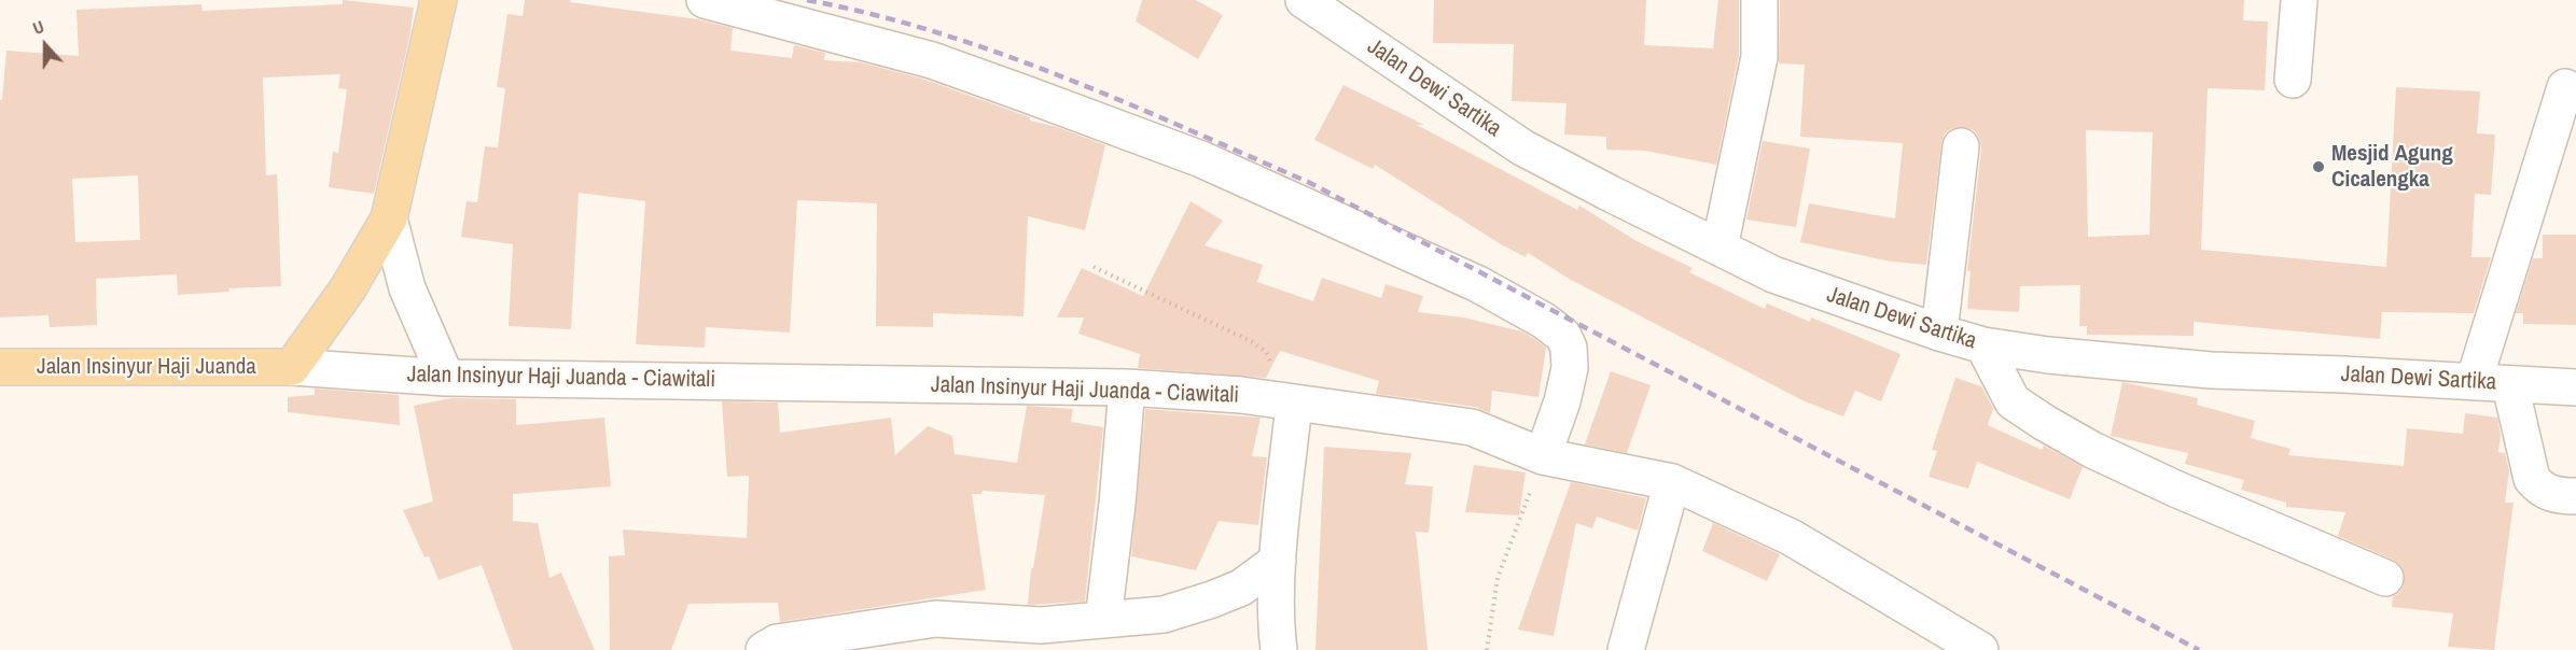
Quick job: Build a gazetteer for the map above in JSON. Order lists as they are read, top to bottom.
{
  "streets": {
    "main road": ["Jalan Insinyur Haji Juanda"],
    "street": ["Jalan Dewi Sartika", "Jalan Insinyur Haji Juanda - Ciawitali"]
  },
  "crossings": [
    ["Jalan Insinyur Haji Juanda", "Jalan Insinyur Haji Juanda - Ciawitali"]
  ],
  "places": ["Mesjid Agung Cicalengka"],
  "north": "top"
}
